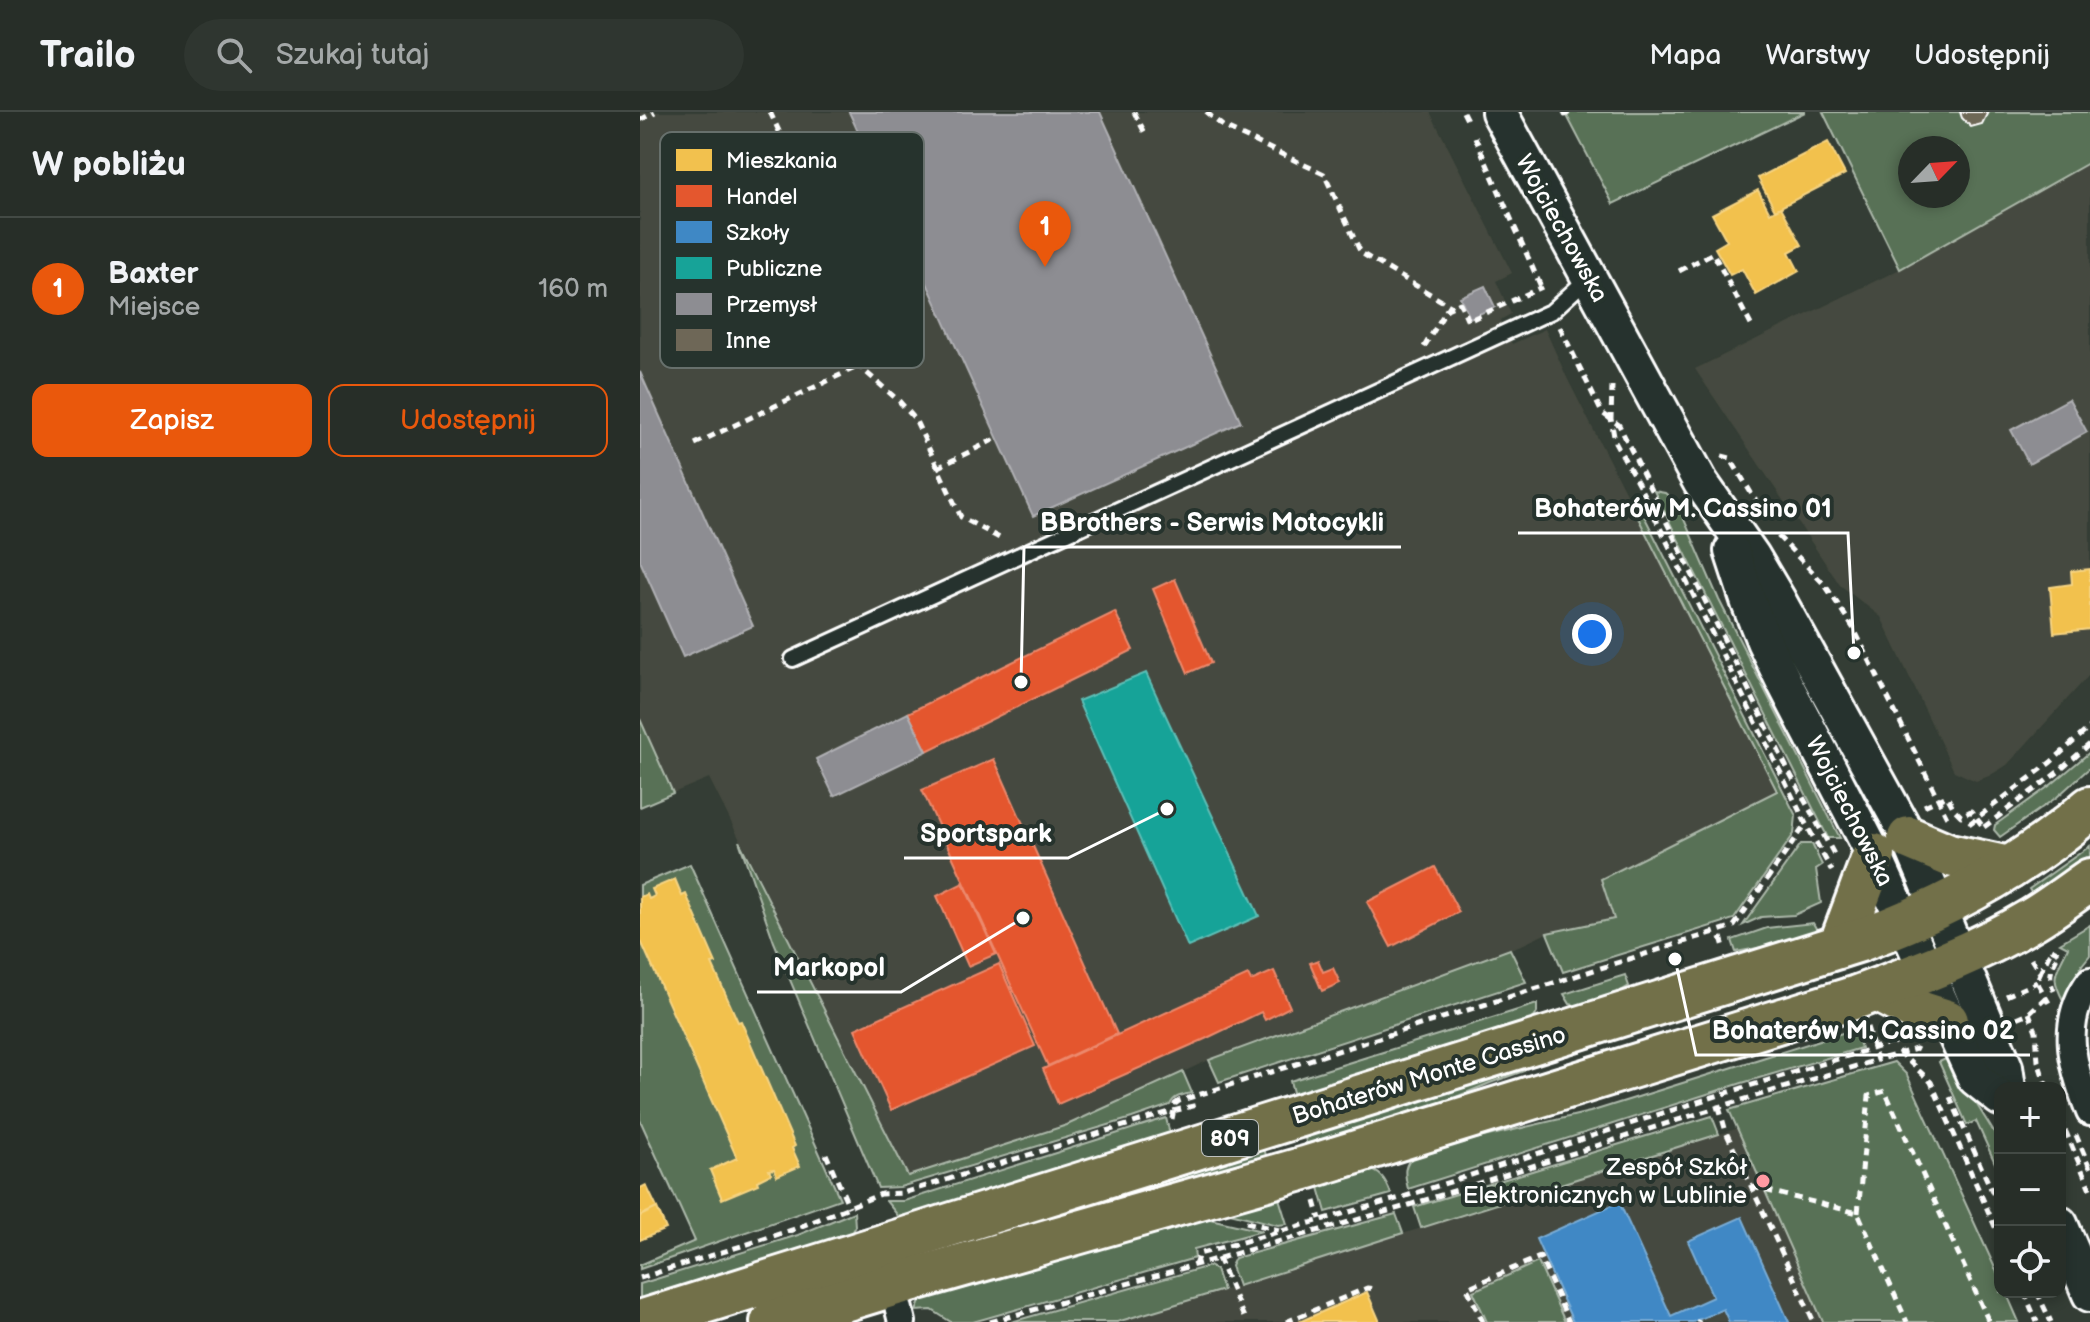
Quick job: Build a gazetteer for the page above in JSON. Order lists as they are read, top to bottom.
{
  "streets": {
    "main road": ["Bohaterów Monte Cassino", "809"],
    "street": ["Wojciechowska"]
  },
  "crossings": [
    ["Wojciechowska", "Bohaterów Monte Cassino"],
    ["Wojciechowska", "809"],
    ["Bohaterów Monte Cassino", "809"]
  ],
  "places": [
    "Bohaterów M. Cassino 01",
    "BBrothers - Serwis Motocykli",
    "Sportspark",
    "Markopol",
    "Bohaterów M. Cassino 02",
    "Zespół Szkół Elektronicznych w Lublinie"
  ],
  "legend": [
    "Mieszkania",
    "Handel",
    "Szkoły",
    "Publiczne",
    "Przemysł",
    "Inne"
  ],
  "north": "top right",
  "page": {
    "header": "Trailo",
    "search": "Szukaj tutaj",
    "nav": ["Mapa", "Warstwy", "Udostępnij"],
    "heading": "W pobliżu",
    "pins": "1",
    "list": [
      {
        "mark": "1",
        "name": "Baxter",
        "note": "Miejsce",
        "value": "160 m"
      }
    ],
    "buttons": ["Zapisz", "Udostępnij"],
    "map_buttons": ["+", "−"]
  }
}
